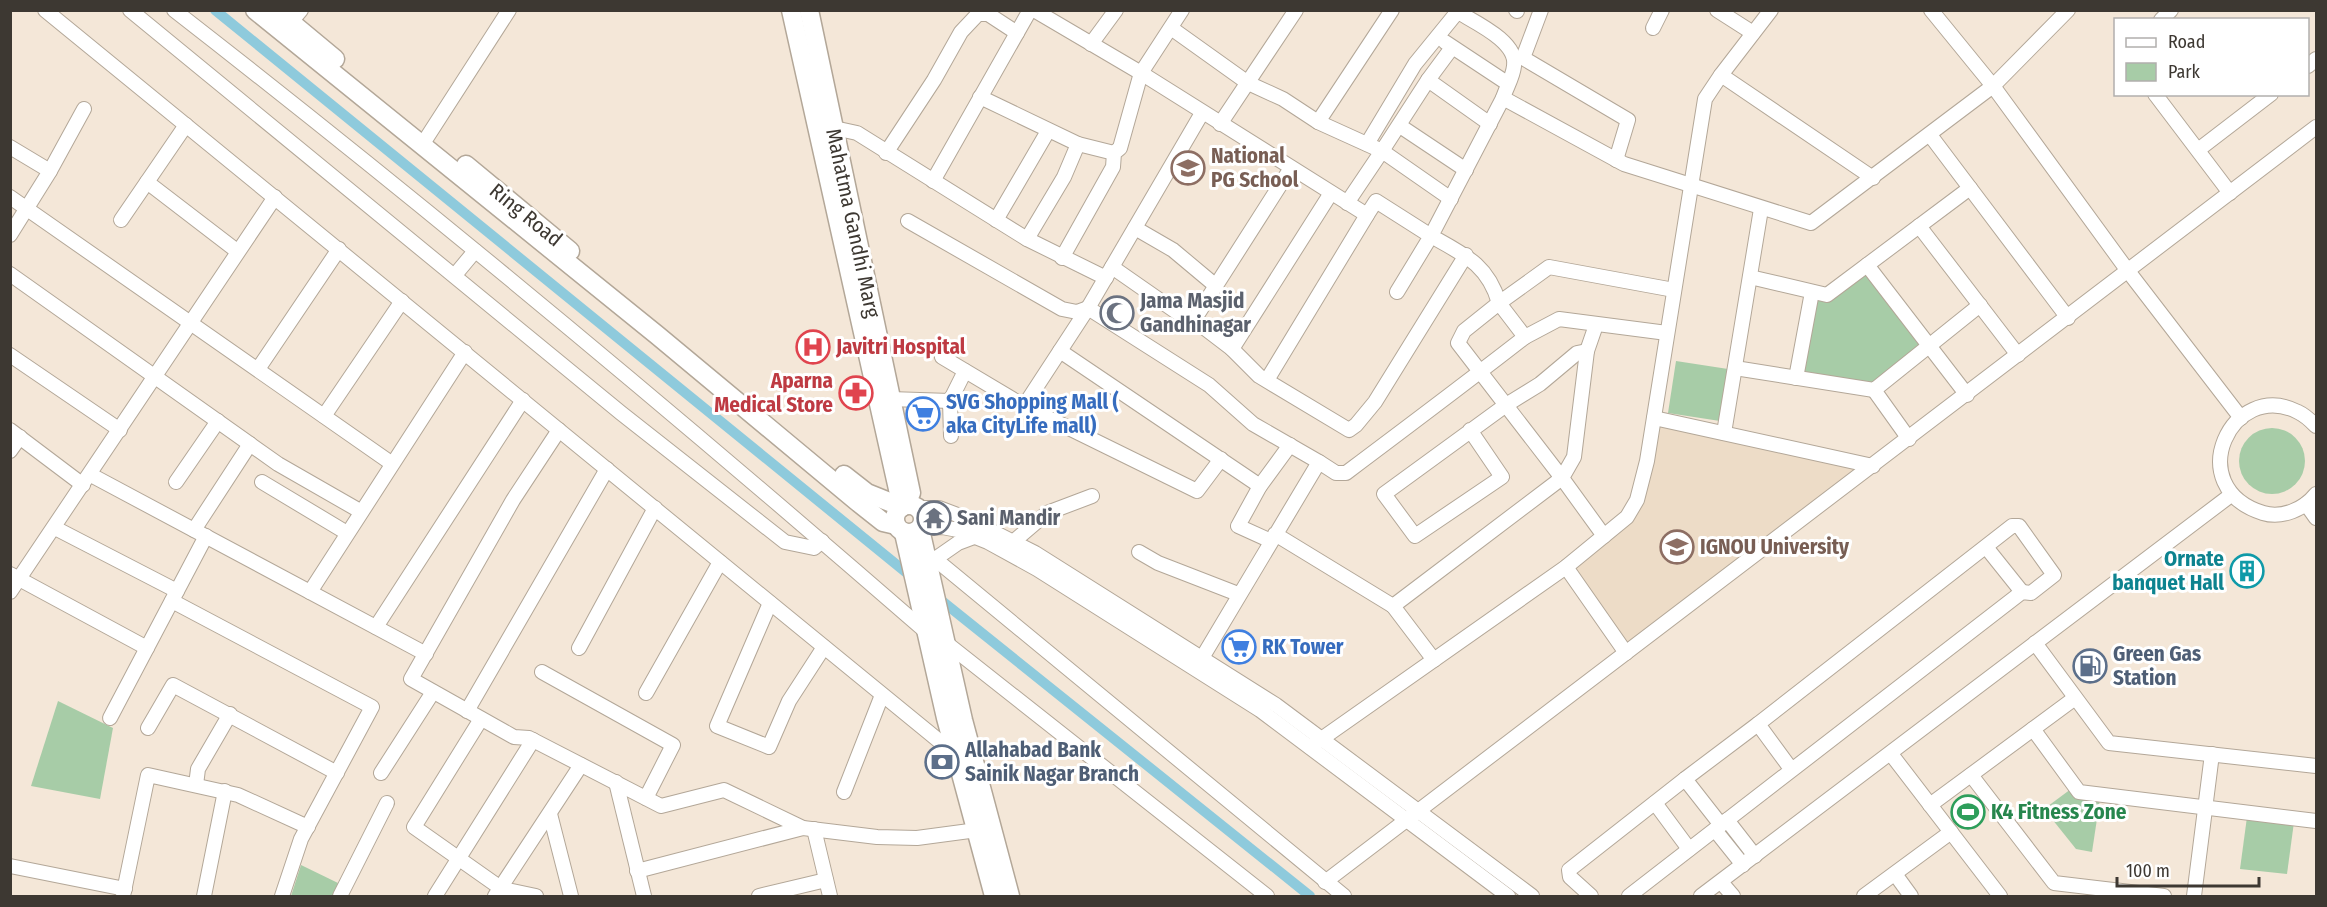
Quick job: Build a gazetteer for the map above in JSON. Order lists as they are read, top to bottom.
{
  "streets": {
    "main road": ["Ring Road", "Mahatma Gandhi Marg"]
  },
  "crossings": [
    ["Ring Road", "Mahatma Gandhi Marg"]
  ],
  "places": {
    "school or university": ["National PG School", "IGNOU University"],
    "mosque": ["Jama Masjid Gandhinagar"],
    "hospital": ["Javitri Hospital"],
    "pharmacy": ["Aparna Medical Store"],
    "supermarket": ["SVG Shopping Mall ( aka CityLife mall)", "RK Tower"],
    "temple": ["Sani Mandir"],
    "building": ["Ornate banquet Hall"],
    "fuel station": ["Green Gas Station"],
    "bank": ["Allahabad Bank Sainik Nagar Branch"],
    "sports": ["K4 Fitness Zone"]
  },
  "legend": ["Road", "Park"],
  "scale_bar": "100 m"
}
